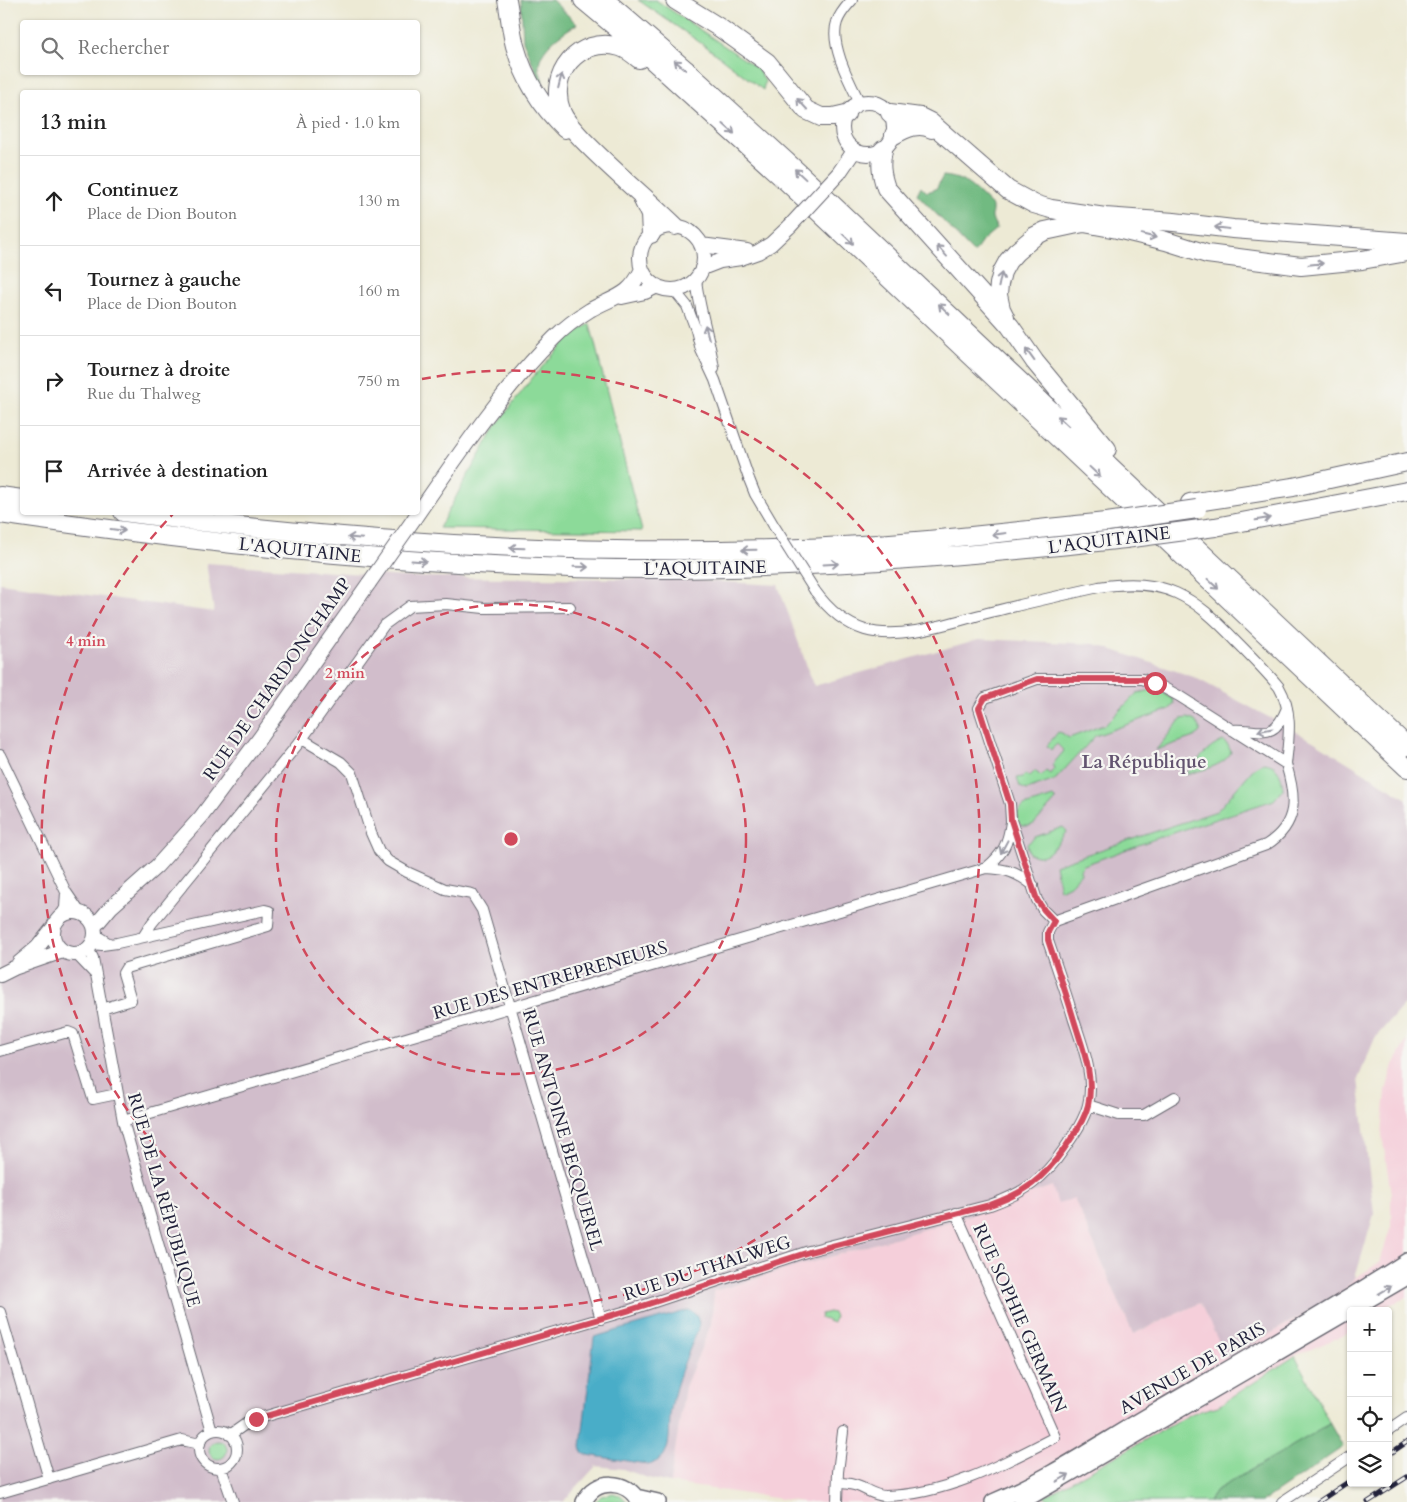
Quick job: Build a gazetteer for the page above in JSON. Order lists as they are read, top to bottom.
{
  "streets": {
    "highway": ["L'AQUITAINE"],
    "main road": ["RUE DE CHARDONCHAMP", "AVENUE DE PARIS"],
    "street": [
      "RUE DES ENTREPRENEURS",
      "RUE ANTOINE BECQUEREL",
      "RUE DE LA RÉPUBLIQUE",
      "RUE DU THALWEG",
      "RUE SOPHIE GERMAIN"
    ]
  },
  "crossings": [
    ["RUE DE CHARDONCHAMP", "RUE DE LA RÉPUBLIQUE"],
    ["RUE DES ENTREPRENEURS", "RUE ANTOINE BECQUEREL"],
    ["RUE DES ENTREPRENEURS", "RUE DE LA RÉPUBLIQUE"],
    ["RUE ANTOINE BECQUEREL", "RUE DU THALWEG"],
    ["RUE DE LA RÉPUBLIQUE", "RUE DU THALWEG"],
    ["RUE DU THALWEG", "RUE SOPHIE GERMAIN"]
  ],
  "districts": ["La République"],
  "page": {
    "search": "Rechercher",
    "heading": ["13 min", "À pied · 1.0 km"],
    "list": [
      ["Continuez", "Place de Dion Bouton", "130 m"],
      ["Tournez à gauche", "Place de Dion Bouton", "160 m"],
      ["Tournez à droite", "Rue du Thalweg", "750 m"],
      "Arrivée à destination"
    ],
    "map_buttons": ["+", "−"]
  },
  "rings": ["4 min", "2 min"]
}
